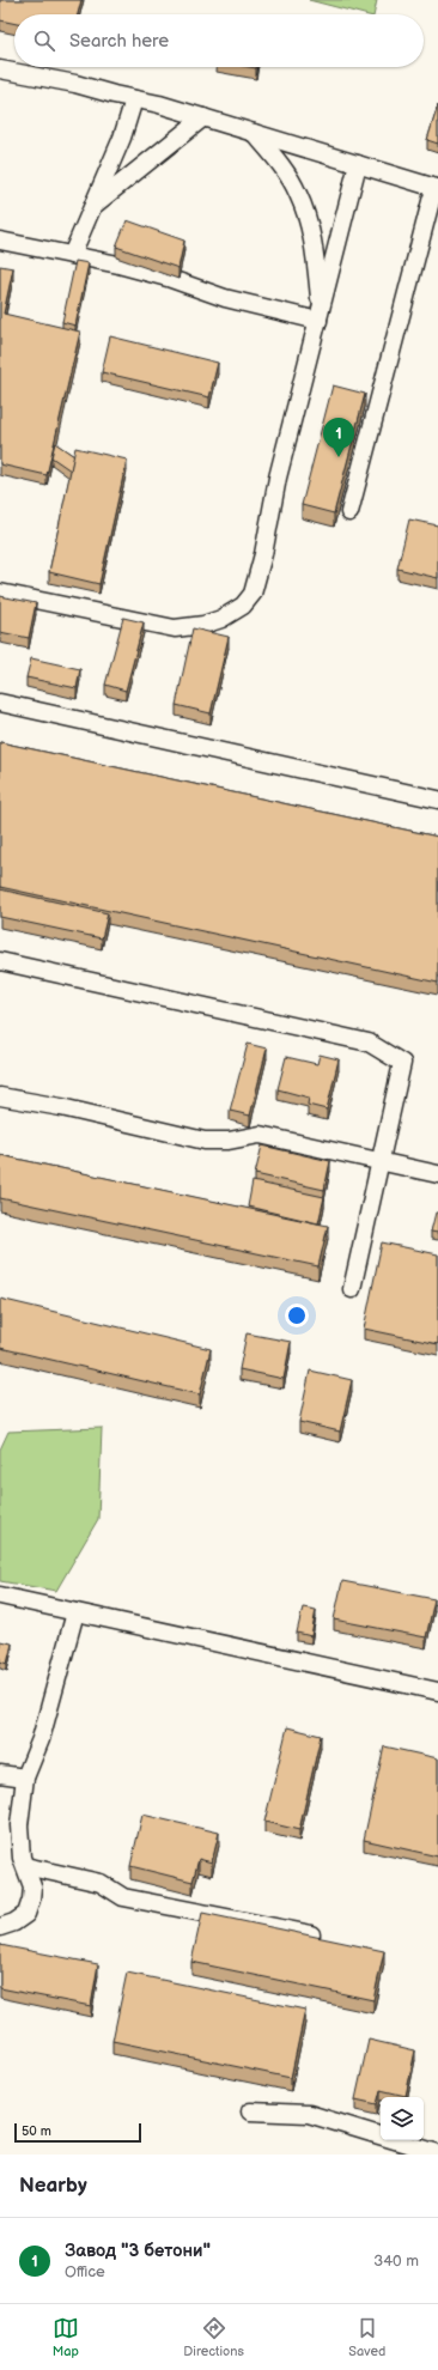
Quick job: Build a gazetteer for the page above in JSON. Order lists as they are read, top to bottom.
{
  "scale_bar": "50 m",
  "page": {
    "search": "Search here",
    "pins": "1",
    "scale": "50 m",
    "heading": "Nearby",
    "list": [
      {
        "mark": "1",
        "name": "Завод \"3 бетони\"",
        "note": "Office",
        "value": "340 m"
      }
    ],
    "nav": ["Map", "Directions", "Saved"]
  }
}
